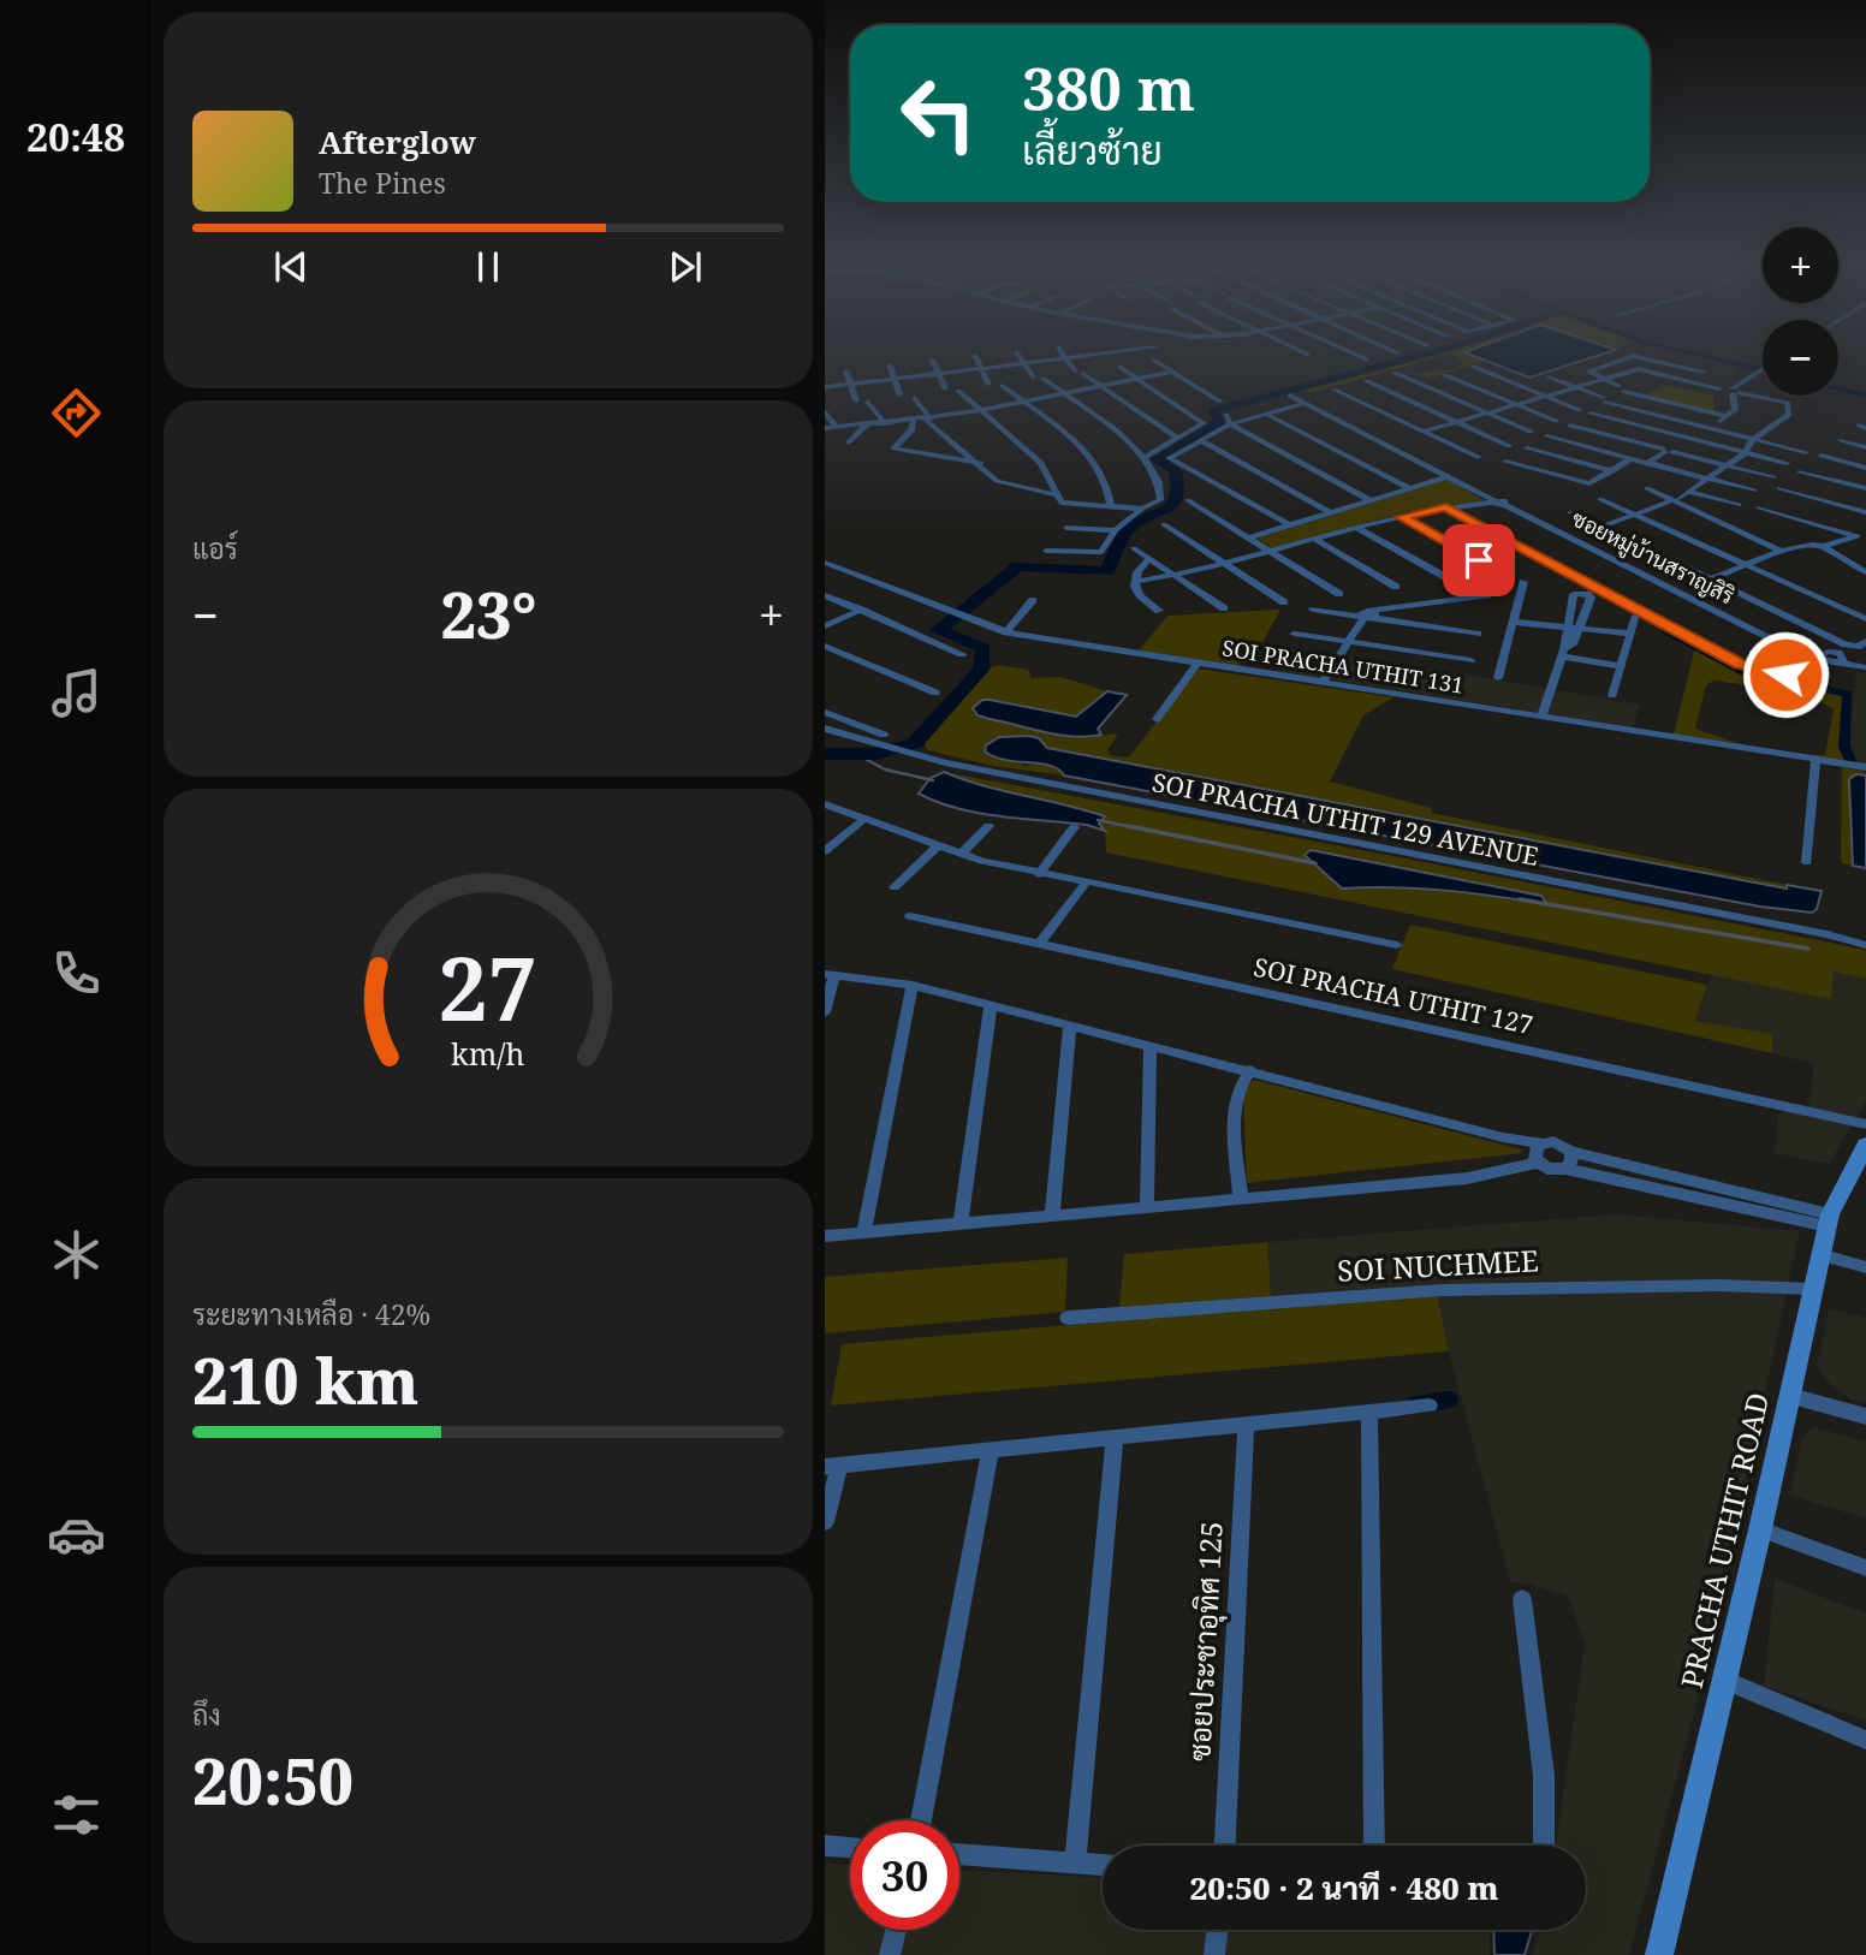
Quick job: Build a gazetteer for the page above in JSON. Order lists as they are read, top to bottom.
{
  "streets": {
    "main road": ["PRACHA UTHIT ROAD"],
    "street": [
      "ซอยหมู่บ้านสราญสิริ",
      "SOI PRACHA UTHIT 131",
      "SOI PRACHA UTHIT 129 AVENUE",
      "SOI PRACHA UTHIT 127",
      "SOI NUCHMEE",
      "ซอยประชาอุทิศ 125"
    ]
  },
  "crossings": [
    ["SOI NUCHMEE", "PRACHA UTHIT ROAD"]
  ],
  "page": {
    "tabs": "20:48",
    "turn": ["380 m", "เลี้ยวซ้าย"],
    "song": ["Afterglow", "The Pines"],
    "map_buttons": ["+", "−"],
    "tile": [
      "แอร์",
      ["ระยะทางเหลือ · 42%", "210 km"],
      ["ถึง", "20:50"]
    ],
    "heat": ["−", "23°", "+"],
    "limit": "30",
    "trip": "20:50 · 2 นาที · 480 m",
    "gauge": ["27", "km/h"]
  }
}
